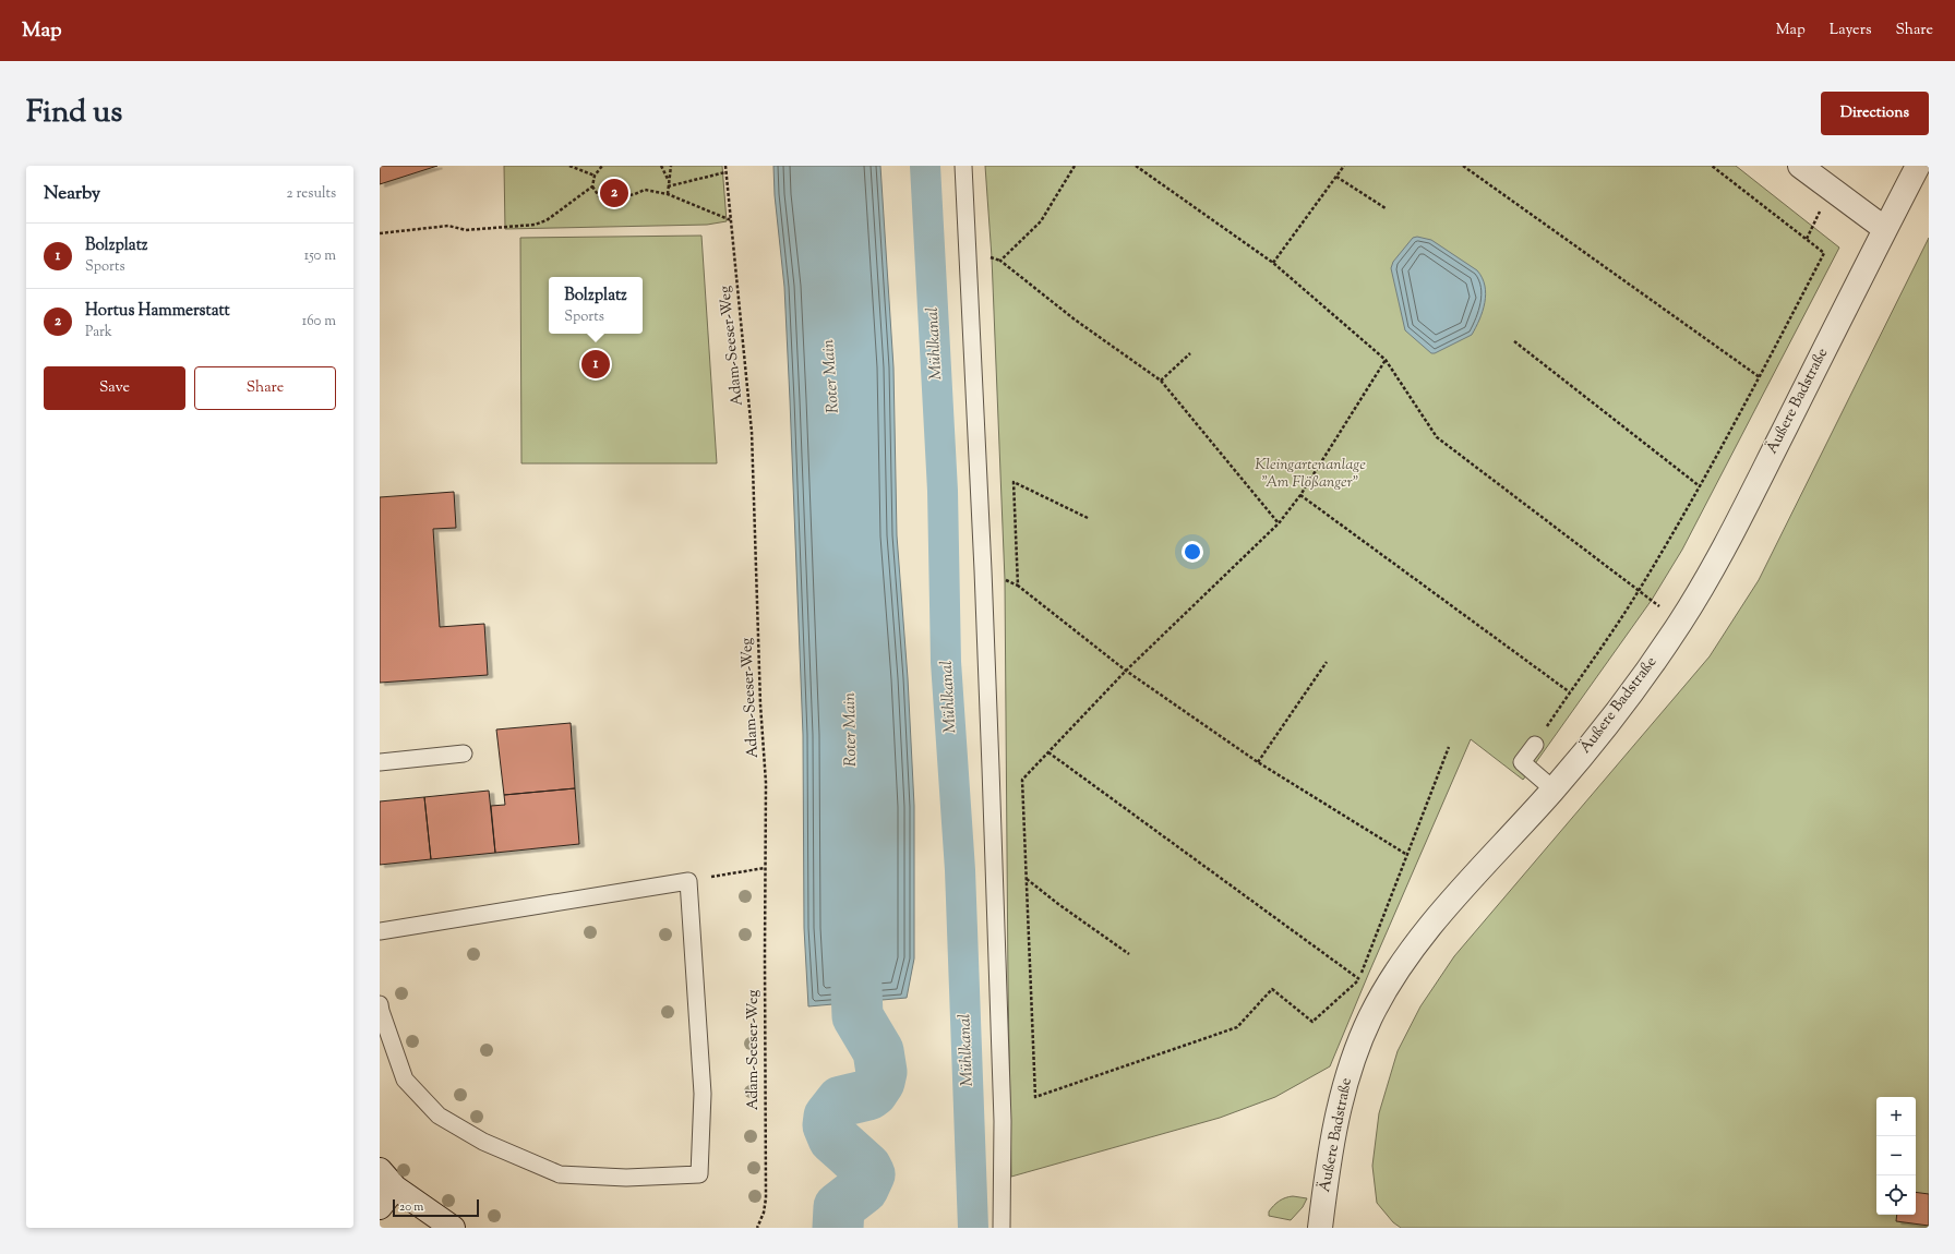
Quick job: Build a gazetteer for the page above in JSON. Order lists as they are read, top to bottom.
{
  "streets": {
    "street": ["Äußere Badstraße"],
    "path": ["Adam-Seeser-Weg"]
  },
  "water": ["Mühlkanal", "Roter Main"],
  "parks": ["Kleingartenanlage \"Am Flößanger\""],
  "scale_bar": "20 m",
  "page": {
    "header": "Map",
    "nav": ["Map", "Layers", "Share"],
    "title": "Find us",
    "buttons": [
      "Directions",
      ["Save", "Share"]
    ],
    "heading": ["Nearby", "2 results"],
    "pins": ["2", "1"],
    "list": [
      {
        "mark": "1",
        "name": "Bolzplatz",
        "note": "Sports",
        "value": "150 m"
      },
      {
        "mark": "2",
        "name": "Hortus Hammerstatt",
        "note": "Park",
        "value": "160 m"
      }
    ],
    "popup": ["Bolzplatz", "Sports"],
    "map_buttons": ["+", "−"],
    "scale": "20 m"
  }
}
